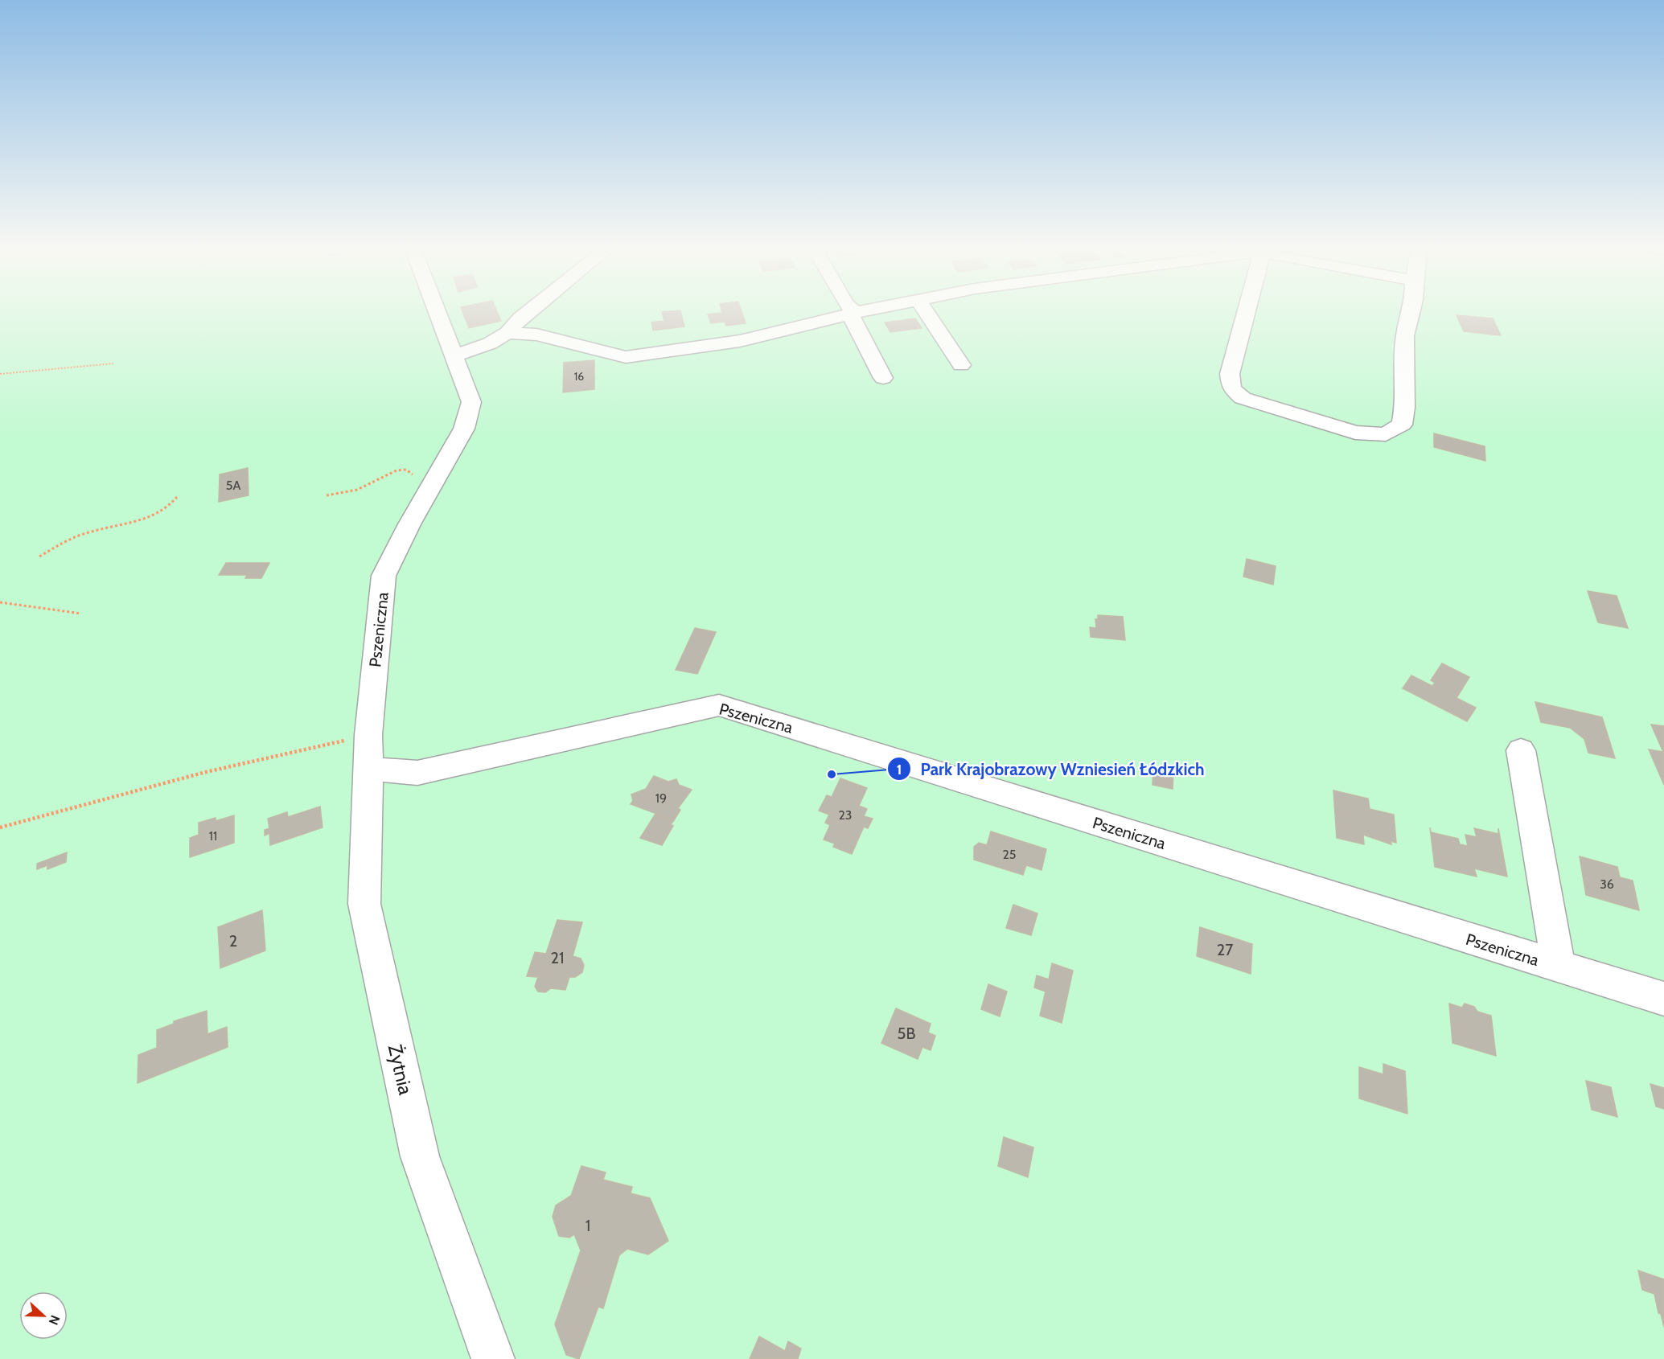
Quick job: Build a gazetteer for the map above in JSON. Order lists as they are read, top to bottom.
{
  "streets": {
    "street": ["Pszeniczna", "Żytnia"]
  },
  "crossings": [
    ["Pszeniczna", "Żytnia"]
  ],
  "places": ["Park Krajobrazowy Wzniesień Łódzkich"],
  "house_numbers": [
    "16",
    "5A",
    "19",
    "23",
    "11",
    "25",
    "36",
    "2",
    "27",
    "21",
    "5B",
    "1"
  ],
  "north": "right"
}
